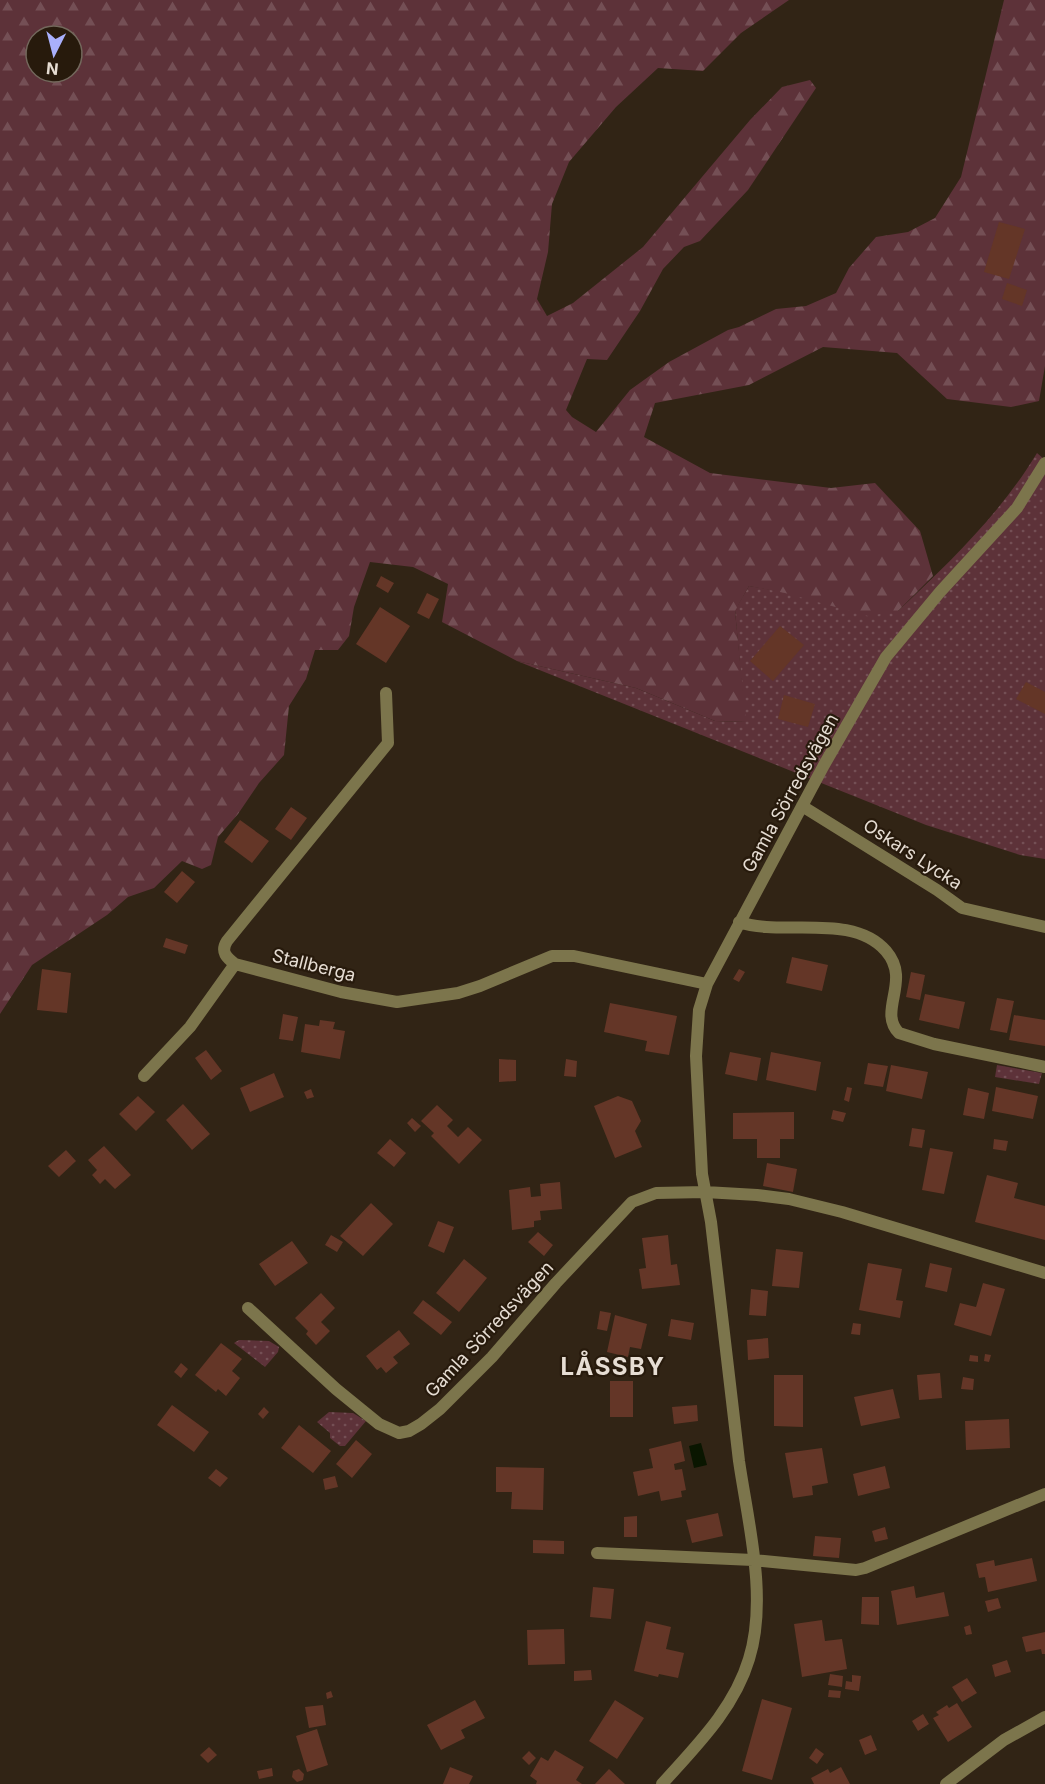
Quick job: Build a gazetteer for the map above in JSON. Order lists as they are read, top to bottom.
{
  "streets": {
    "street": ["Gamla Sörredsvägen", "Oskars Lycka", "Stallberga"]
  },
  "crossings": [
    ["Gamla Sörredsvägen", "Oskars Lycka"],
    ["Gamla Sörredsvägen", "Stallberga"]
  ],
  "districts": ["LÅSSBY"],
  "north": "bottom"
}
